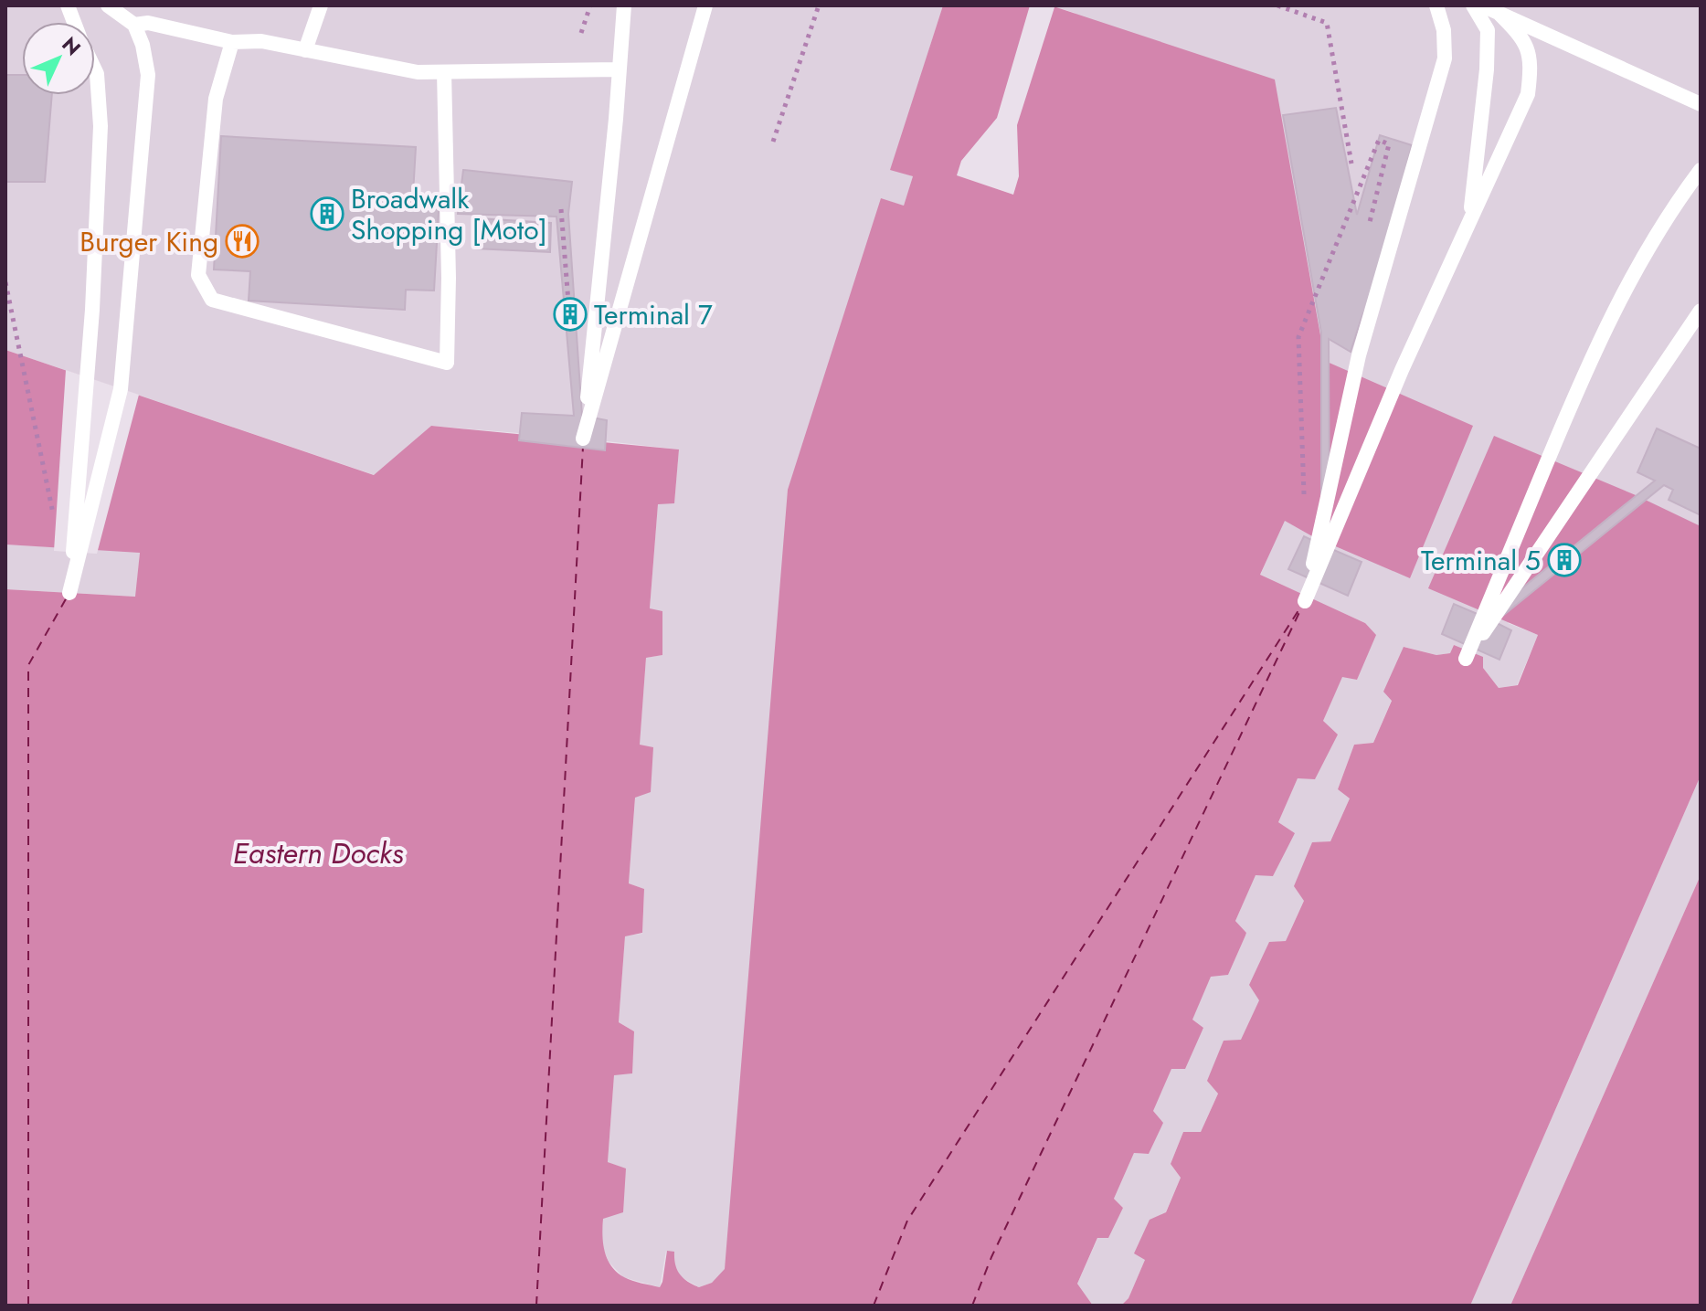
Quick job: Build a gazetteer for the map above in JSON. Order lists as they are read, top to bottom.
{
  "water": ["Eastern Docks"],
  "places": {
    "building": ["Broadwalk Shopping [Moto]", "Terminal 7", "Terminal 5"],
    "restaurant": ["Burger King"]
  },
  "north": "top right"
}
